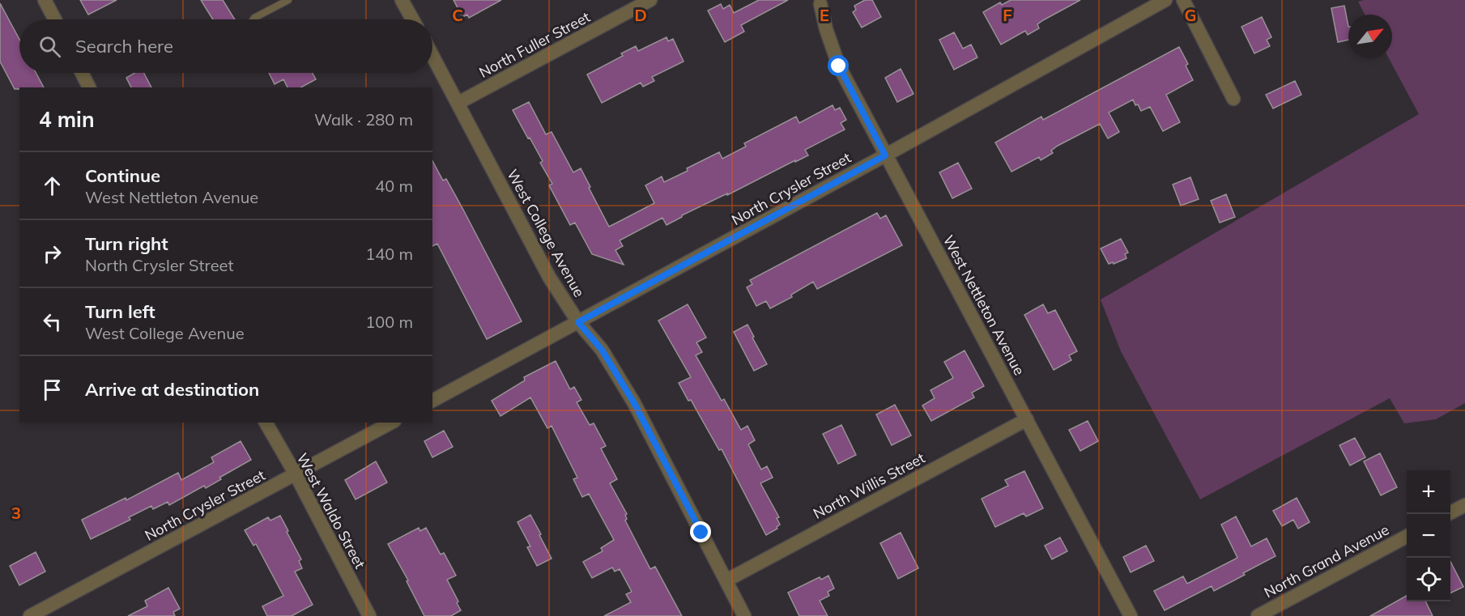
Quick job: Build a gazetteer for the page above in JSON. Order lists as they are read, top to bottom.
{
  "streets": {
    "street": [
      "North Fuller Street",
      "North Crysler Street",
      "West College Avenue",
      "West Nettleton Avenue",
      "North Willis Street",
      "West Waldo Street",
      "North Grand Avenue"
    ]
  },
  "crossings": [
    ["North Fuller Street", "West College Avenue"],
    ["North Crysler Street", "West College Avenue"],
    ["North Crysler Street", "West Nettleton Avenue"],
    ["North Crysler Street", "West Waldo Street"],
    ["West College Avenue", "North Willis Street"],
    ["West Nettleton Avenue", "North Willis Street"]
  ],
  "north": "top right",
  "page": {
    "search": "Search here",
    "heading": ["4 min", "Walk · 280 m"],
    "list": [
      ["Continue", "West Nettleton Avenue", "40 m"],
      ["Turn right", "North Crysler Street", "140 m"],
      ["Turn left", "West College Avenue", "100 m"],
      "Arrive at destination"
    ],
    "map_buttons": ["+", "−"]
  },
  "grid": {
    "columns": [
      "C",
      "D",
      "E",
      "F",
      "G"
    ],
    "rows": ["3"]
  }
}
